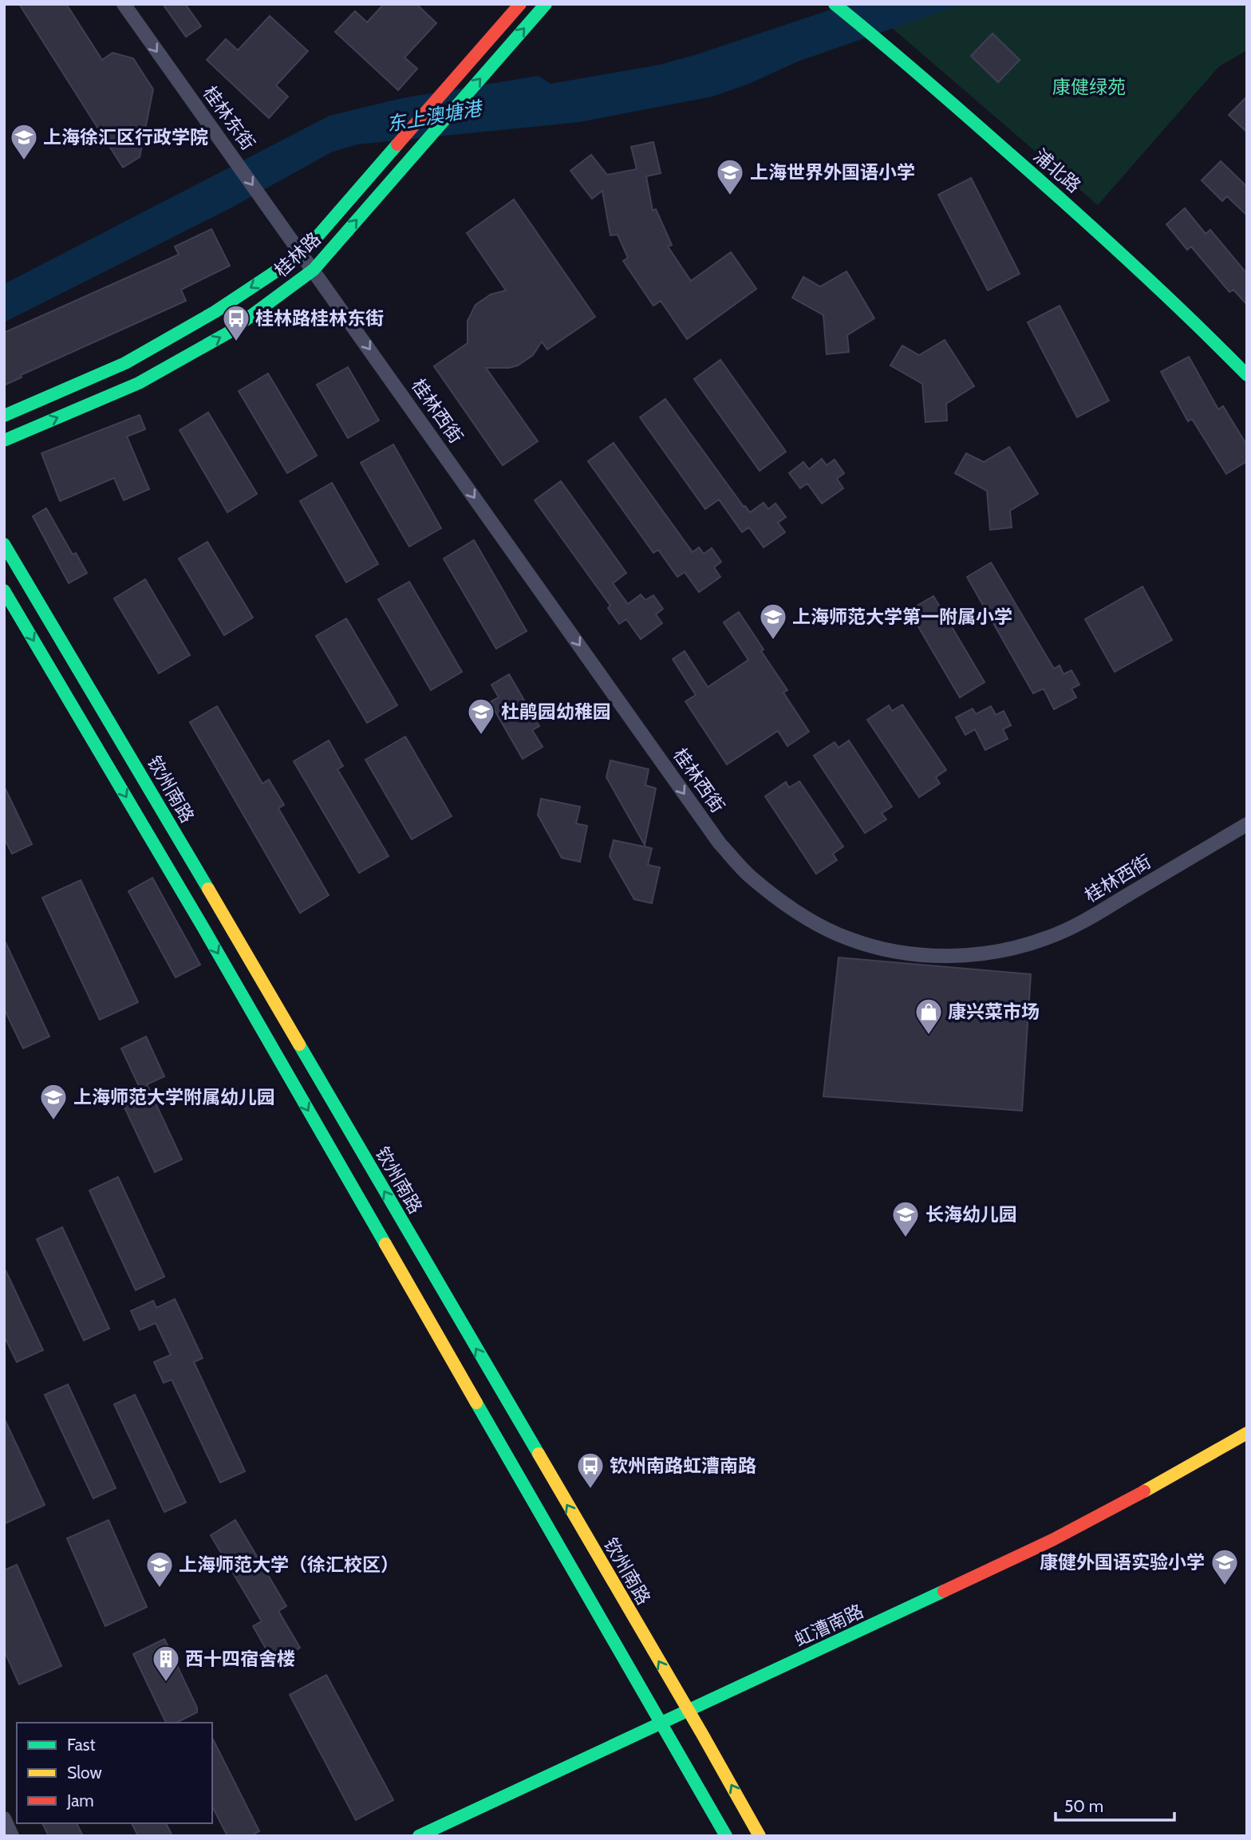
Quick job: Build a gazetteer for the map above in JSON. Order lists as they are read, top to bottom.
{
  "streets": {
    "street": [
      "桂林东街",
      "浦北路",
      "桂林路",
      "桂林西街",
      "钦州南路",
      "虹漕南路"
    ]
  },
  "crossings": [
    ["桂林东街", "桂林路"],
    ["桂林东街", "桂林西街"],
    ["桂林路", "桂林西街"],
    ["钦州南路", "虹漕南路"]
  ],
  "one_way": ["桂林东街", "桂林西街"],
  "water": ["东上澳塘港"],
  "parks": ["康健绿苑"],
  "places": {
    "school or university": [
      "上海徐汇区行政学院",
      "上海世界外国语小学",
      "上海师范大学第一附属小学",
      "杜鹃园幼稚园",
      "上海师范大学附属幼儿园",
      "长海幼儿园",
      "康健外国语实验小学",
      "上海师范大学（徐汇校区）"
    ],
    "bus stop": ["桂林路桂林东街", "钦州南路虹漕南路"],
    "shop": ["康兴菜市场"],
    "building": ["西十四宿舍楼"]
  },
  "legend": ["Fast", "Slow", "Jam"],
  "scale_bar": "50 m"
}
